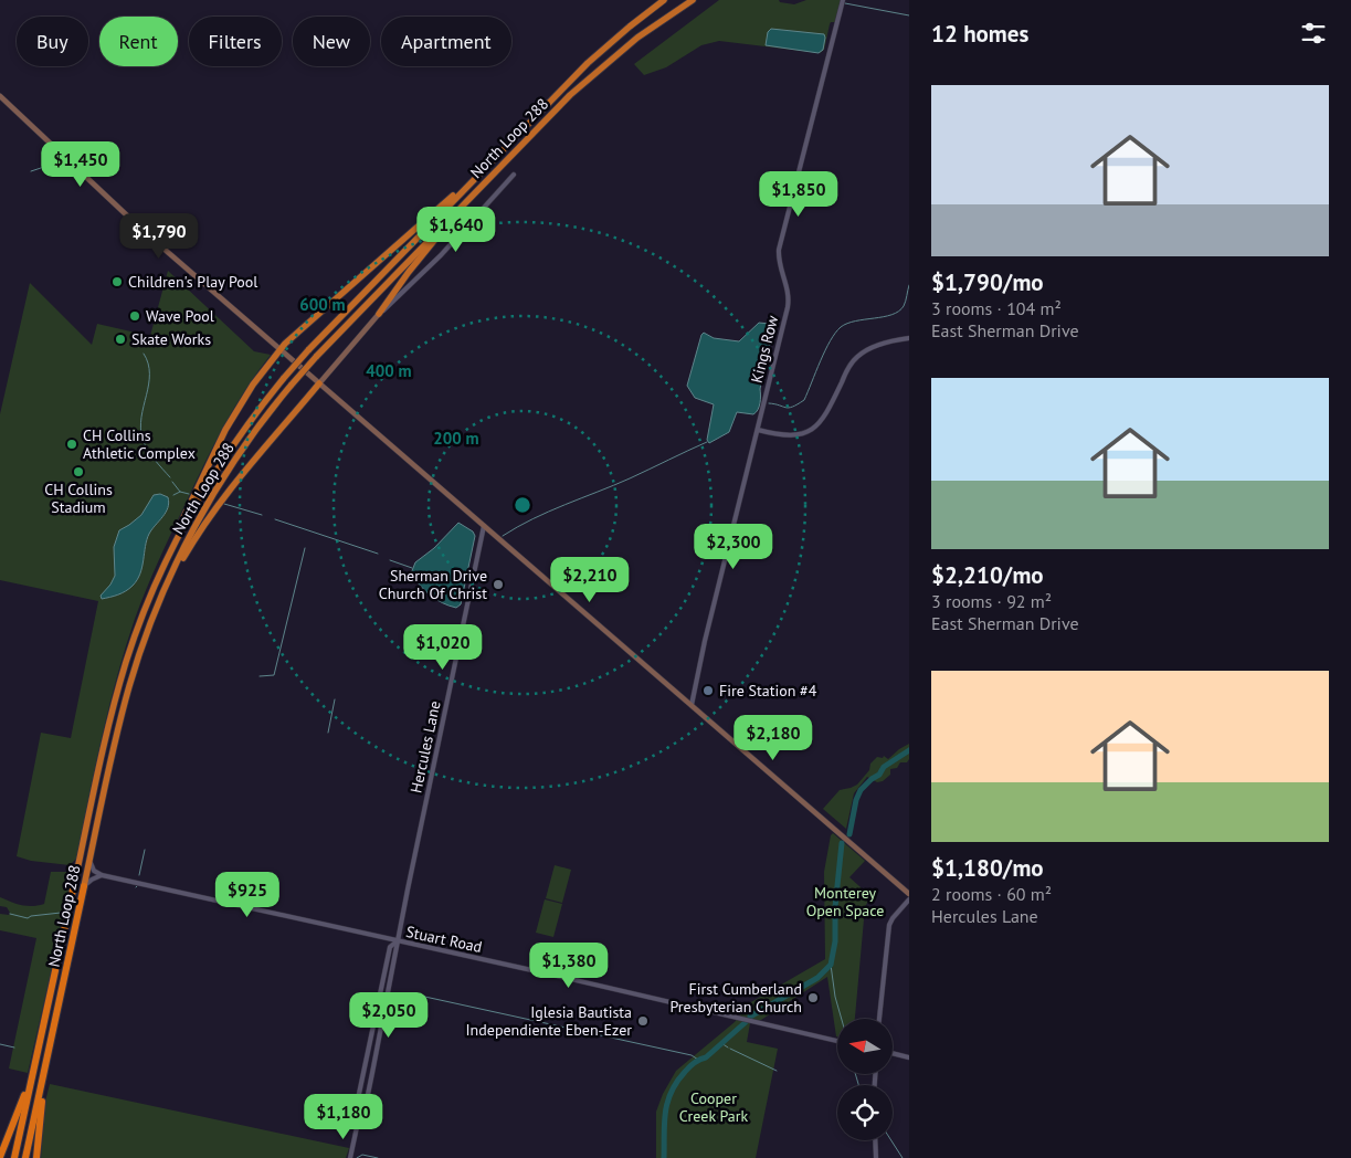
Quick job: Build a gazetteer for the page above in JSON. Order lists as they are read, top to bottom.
{
  "streets": {
    "highway": ["North Loop 288"],
    "street": ["Kings Row", "Hercules Lane", "Stuart Road"]
  },
  "crossings": [
    ["Hercules Lane", "Stuart Road"]
  ],
  "parks": ["Monterey Open Space", "Cooper Creek Park"],
  "places": [
    "Children's Play Pool",
    "Wave Pool",
    "Skate Works",
    "CH Collins Athletic Complex",
    "CH Collins Stadium",
    "Sherman Drive Church Of Christ",
    "Fire Station #4",
    "First Cumberland Presbyterian Church",
    "Iglesia Bautista Independiente Eben-Ezer"
  ],
  "north": "left",
  "page": {
    "heading": "12 homes",
    "chip": [
      "Buy",
      "Rent",
      "Filters",
      "New",
      "Apartment"
    ],
    "list": [
      {
        "name": "$1,790/mo",
        "note": "3 rooms · 104 m² · East Sherman Drive"
      },
      {
        "name": "$2,210/mo",
        "note": "3 rooms · 92 m² · East Sherman Drive"
      },
      {
        "name": "$1,180/mo",
        "note": "2 rooms · 60 m² · Hercules Lane"
      }
    ],
    "price": [
      "$1,450",
      "$1,850",
      "$1,640",
      "$1,790",
      "$2,300",
      "$2,210",
      "$1,020",
      "$2,180",
      "$925",
      "$1,380",
      "$2,050",
      "$1,180"
    ]
  },
  "rings": ["600 m", "400 m", "200 m"]
}
